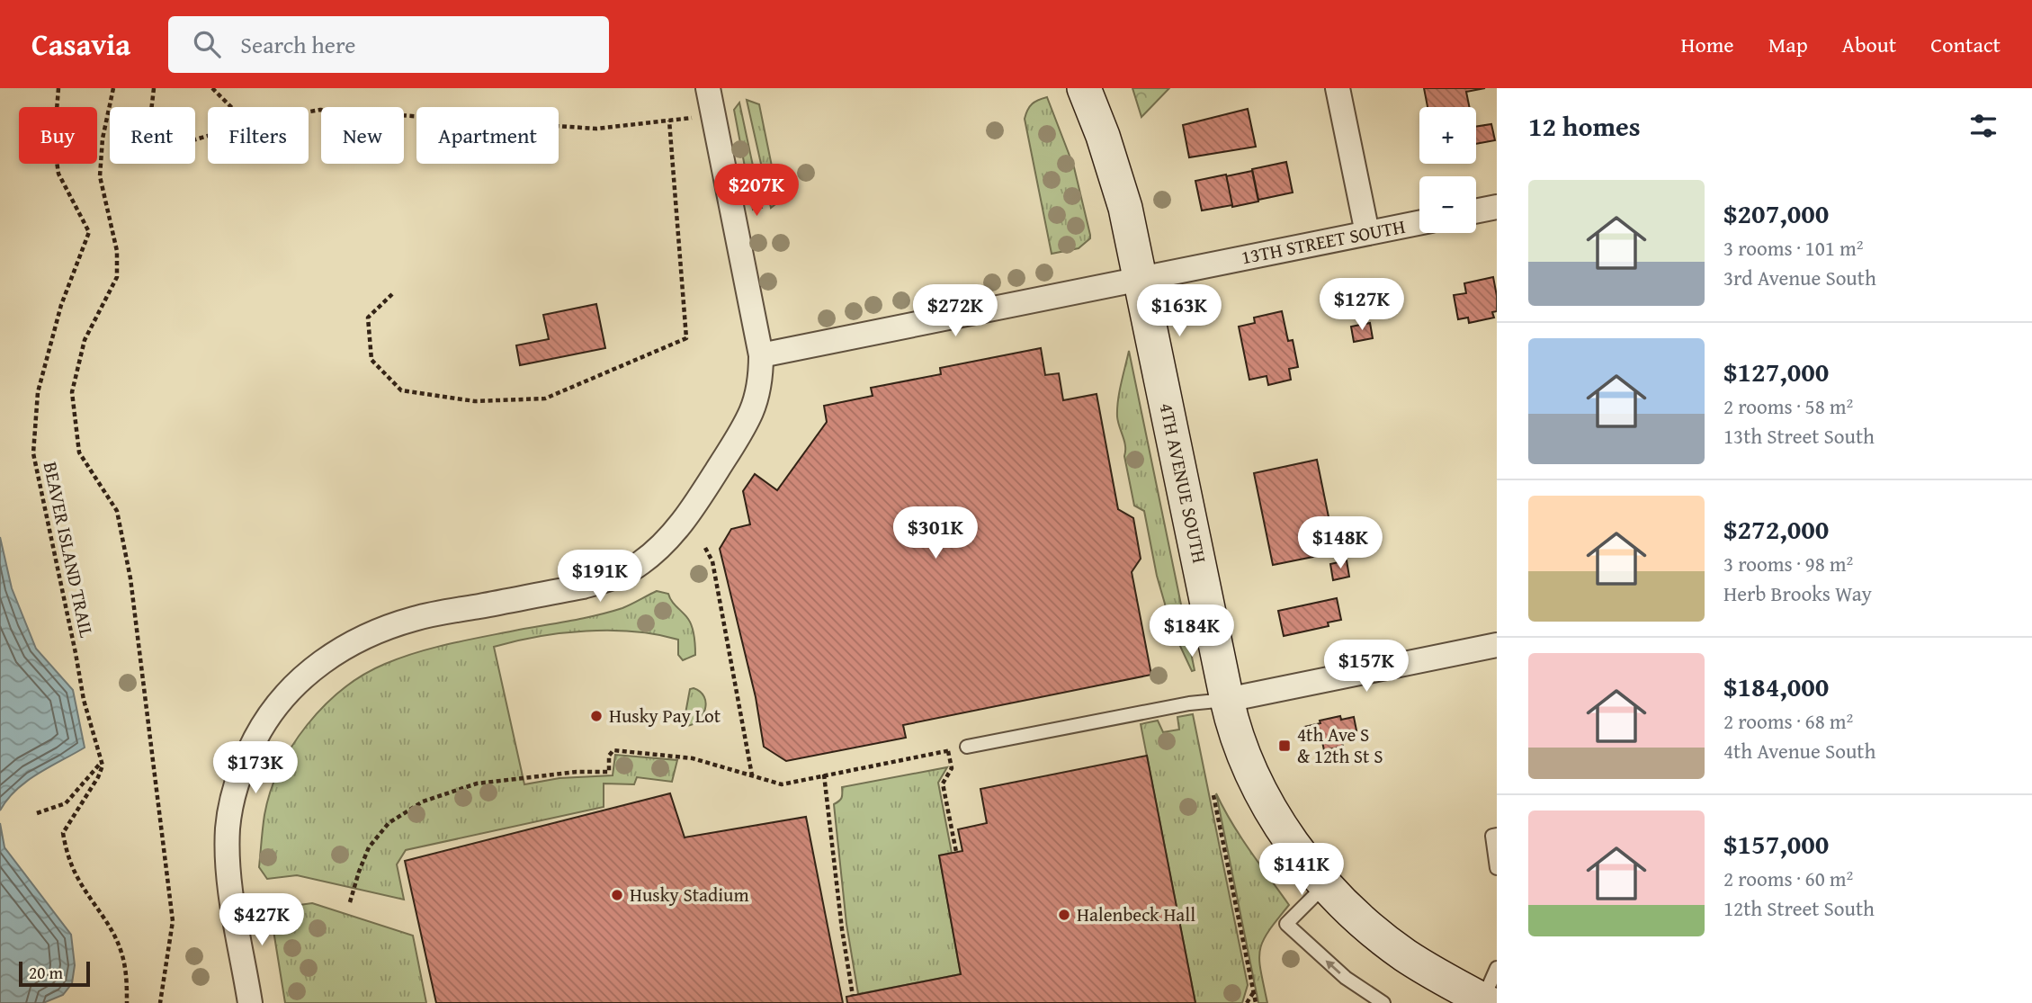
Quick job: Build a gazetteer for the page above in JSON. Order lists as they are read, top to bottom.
{
  "streets": {
    "street": ["13TH STREET SOUTH", "4TH AVENUE SOUTH"],
    "path": ["BEAVER ISLAND TRAIL"]
  },
  "crossings": [
    ["13TH STREET SOUTH", "4TH AVENUE SOUTH"]
  ],
  "places": {
    "other": ["Husky Pay Lot", "Husky Stadium", "Halenbeck Hall"],
    "transit": ["4th Ave S & 12th St S"]
  },
  "scale_bar": "20 m",
  "page": {
    "header": "Casavia",
    "search": "Search here",
    "nav": [
      "Home",
      "Map",
      "About",
      "Contact"
    ],
    "heading": "12 homes",
    "map_buttons": ["+", "−"],
    "chip": [
      "Buy",
      "Rent",
      "Filters",
      "New",
      "Apartment"
    ],
    "price": [
      "$207K",
      "$127K",
      "$272K",
      "$163K",
      "$301K",
      "$148K",
      "$191K",
      "$184K",
      "$157K",
      "$173K",
      "$141K",
      "$427K"
    ],
    "list": [
      {
        "name": "$207,000",
        "note": "3 rooms · 101 m² · 3rd Avenue South"
      },
      {
        "name": "$127,000",
        "note": "2 rooms · 58 m² · 13th Street South"
      },
      {
        "name": "$272,000",
        "note": "3 rooms · 98 m² · Herb Brooks Way"
      },
      {
        "name": "$184,000",
        "note": "2 rooms · 68 m² · 4th Avenue South"
      },
      {
        "name": "$157,000",
        "note": "2 rooms · 60 m² · 12th Street South"
      }
    ],
    "scale": "20 m"
  }
}
